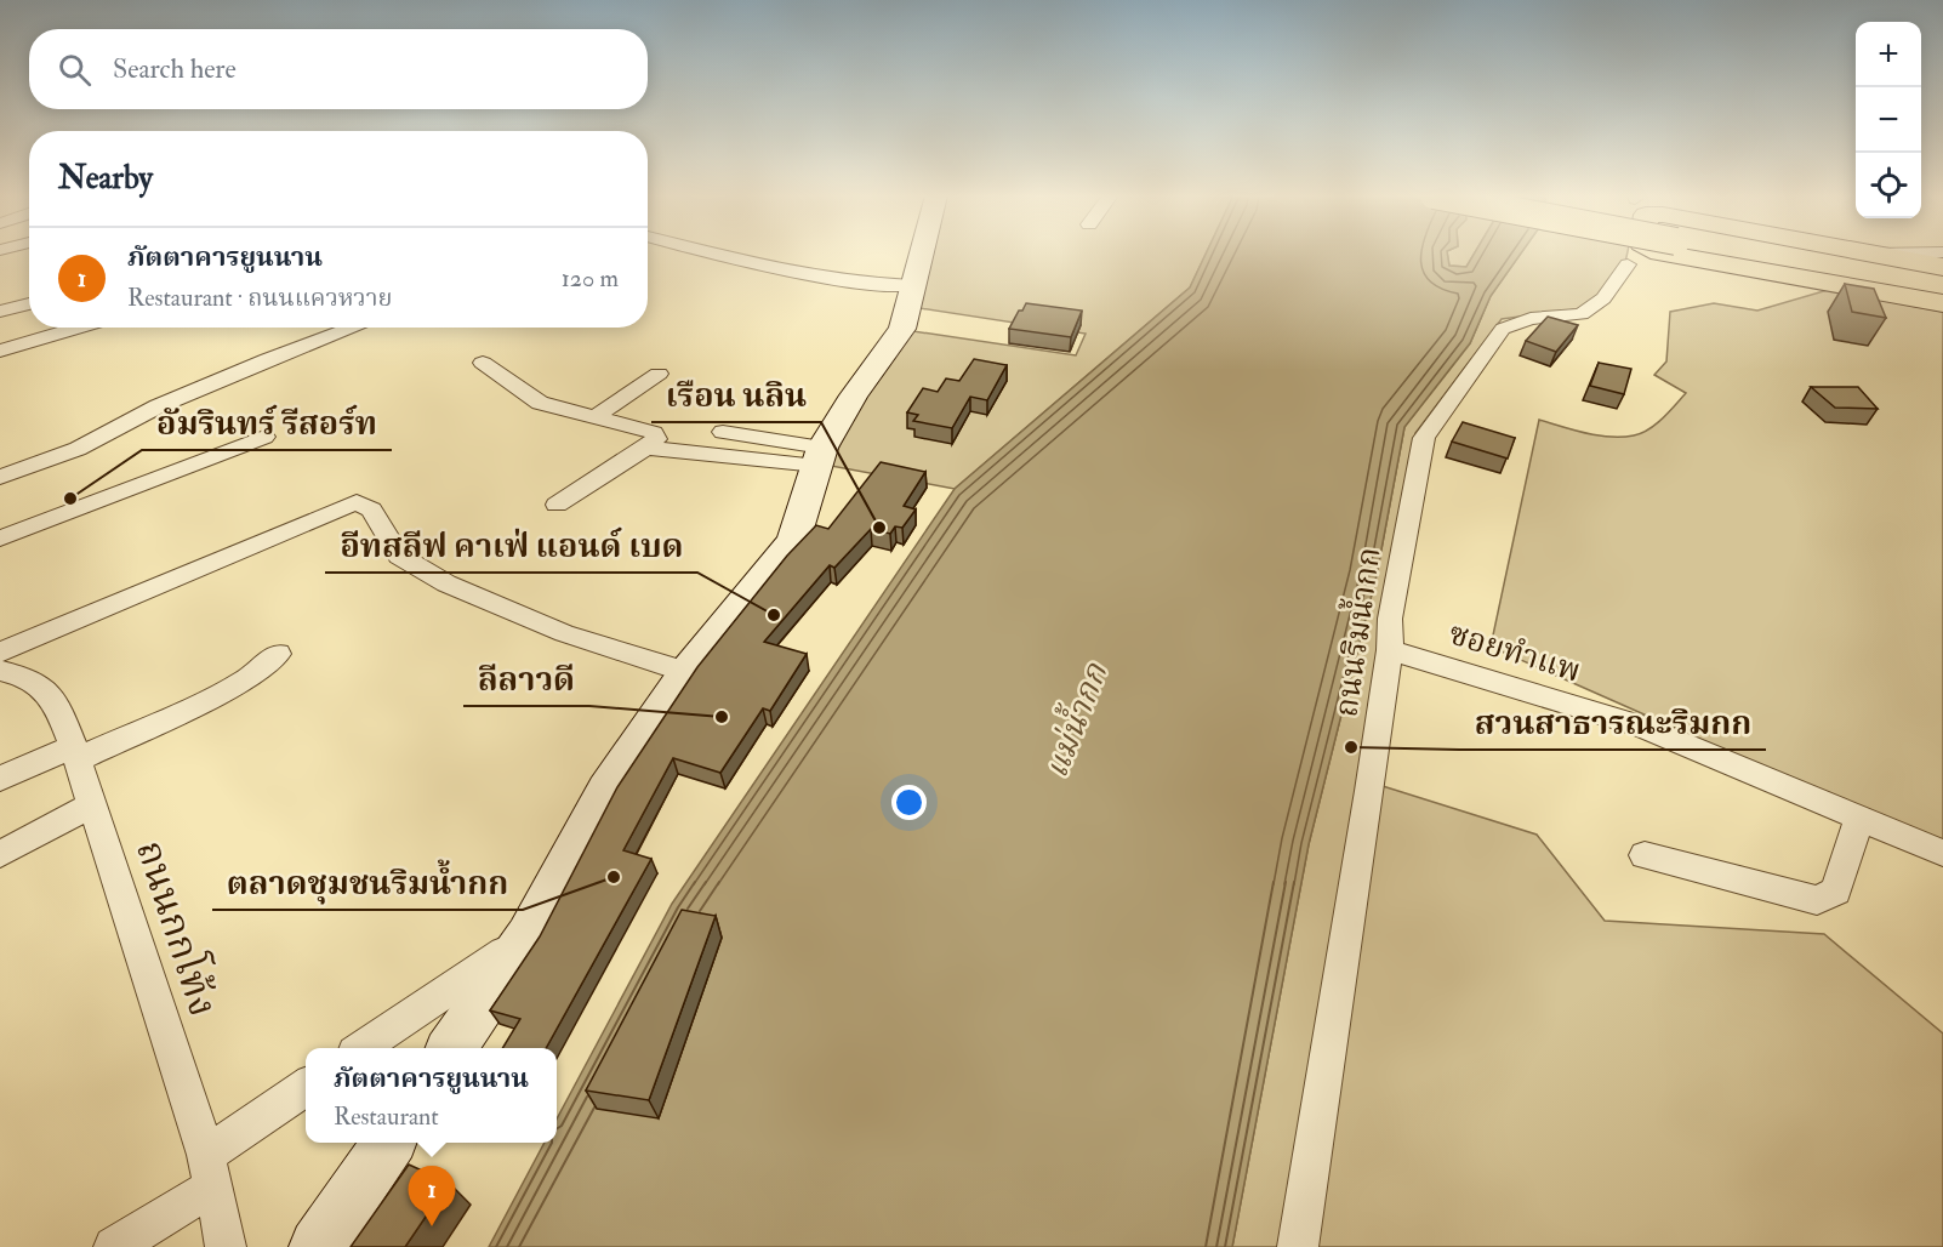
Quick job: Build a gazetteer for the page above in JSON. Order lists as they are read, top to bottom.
{
  "streets": {
    "street": ["ถนนริมน้ำกก", "ซอยทำแพ", "ถนนกกโท้ง"]
  },
  "crossings": [
    ["ถนนริมน้ำกก", "ซอยทำแพ"]
  ],
  "water": ["แม่น้ำกก"],
  "places": [
    "อัมรินทร์ รีสอร์ท",
    "เรือน นลิน",
    "อีทสลีฟ คาเฟ่ แอนด์ เบด",
    "ลีลาวดี",
    "สวนสาธารณะริมกก",
    "ตลาดชุมชนริมน้ำกก"
  ],
  "page": {
    "map_buttons": ["+", "−"],
    "search": "Search here",
    "heading": "Nearby",
    "list": [
      {
        "mark": "1",
        "name": "ภัตตาคารยูนนาน",
        "note": "Restaurant · ถนนแควหวาย",
        "value": "120 m"
      }
    ],
    "popup": ["ภัตตาคารยูนนาน", "Restaurant"],
    "pins": "1"
  }
}
